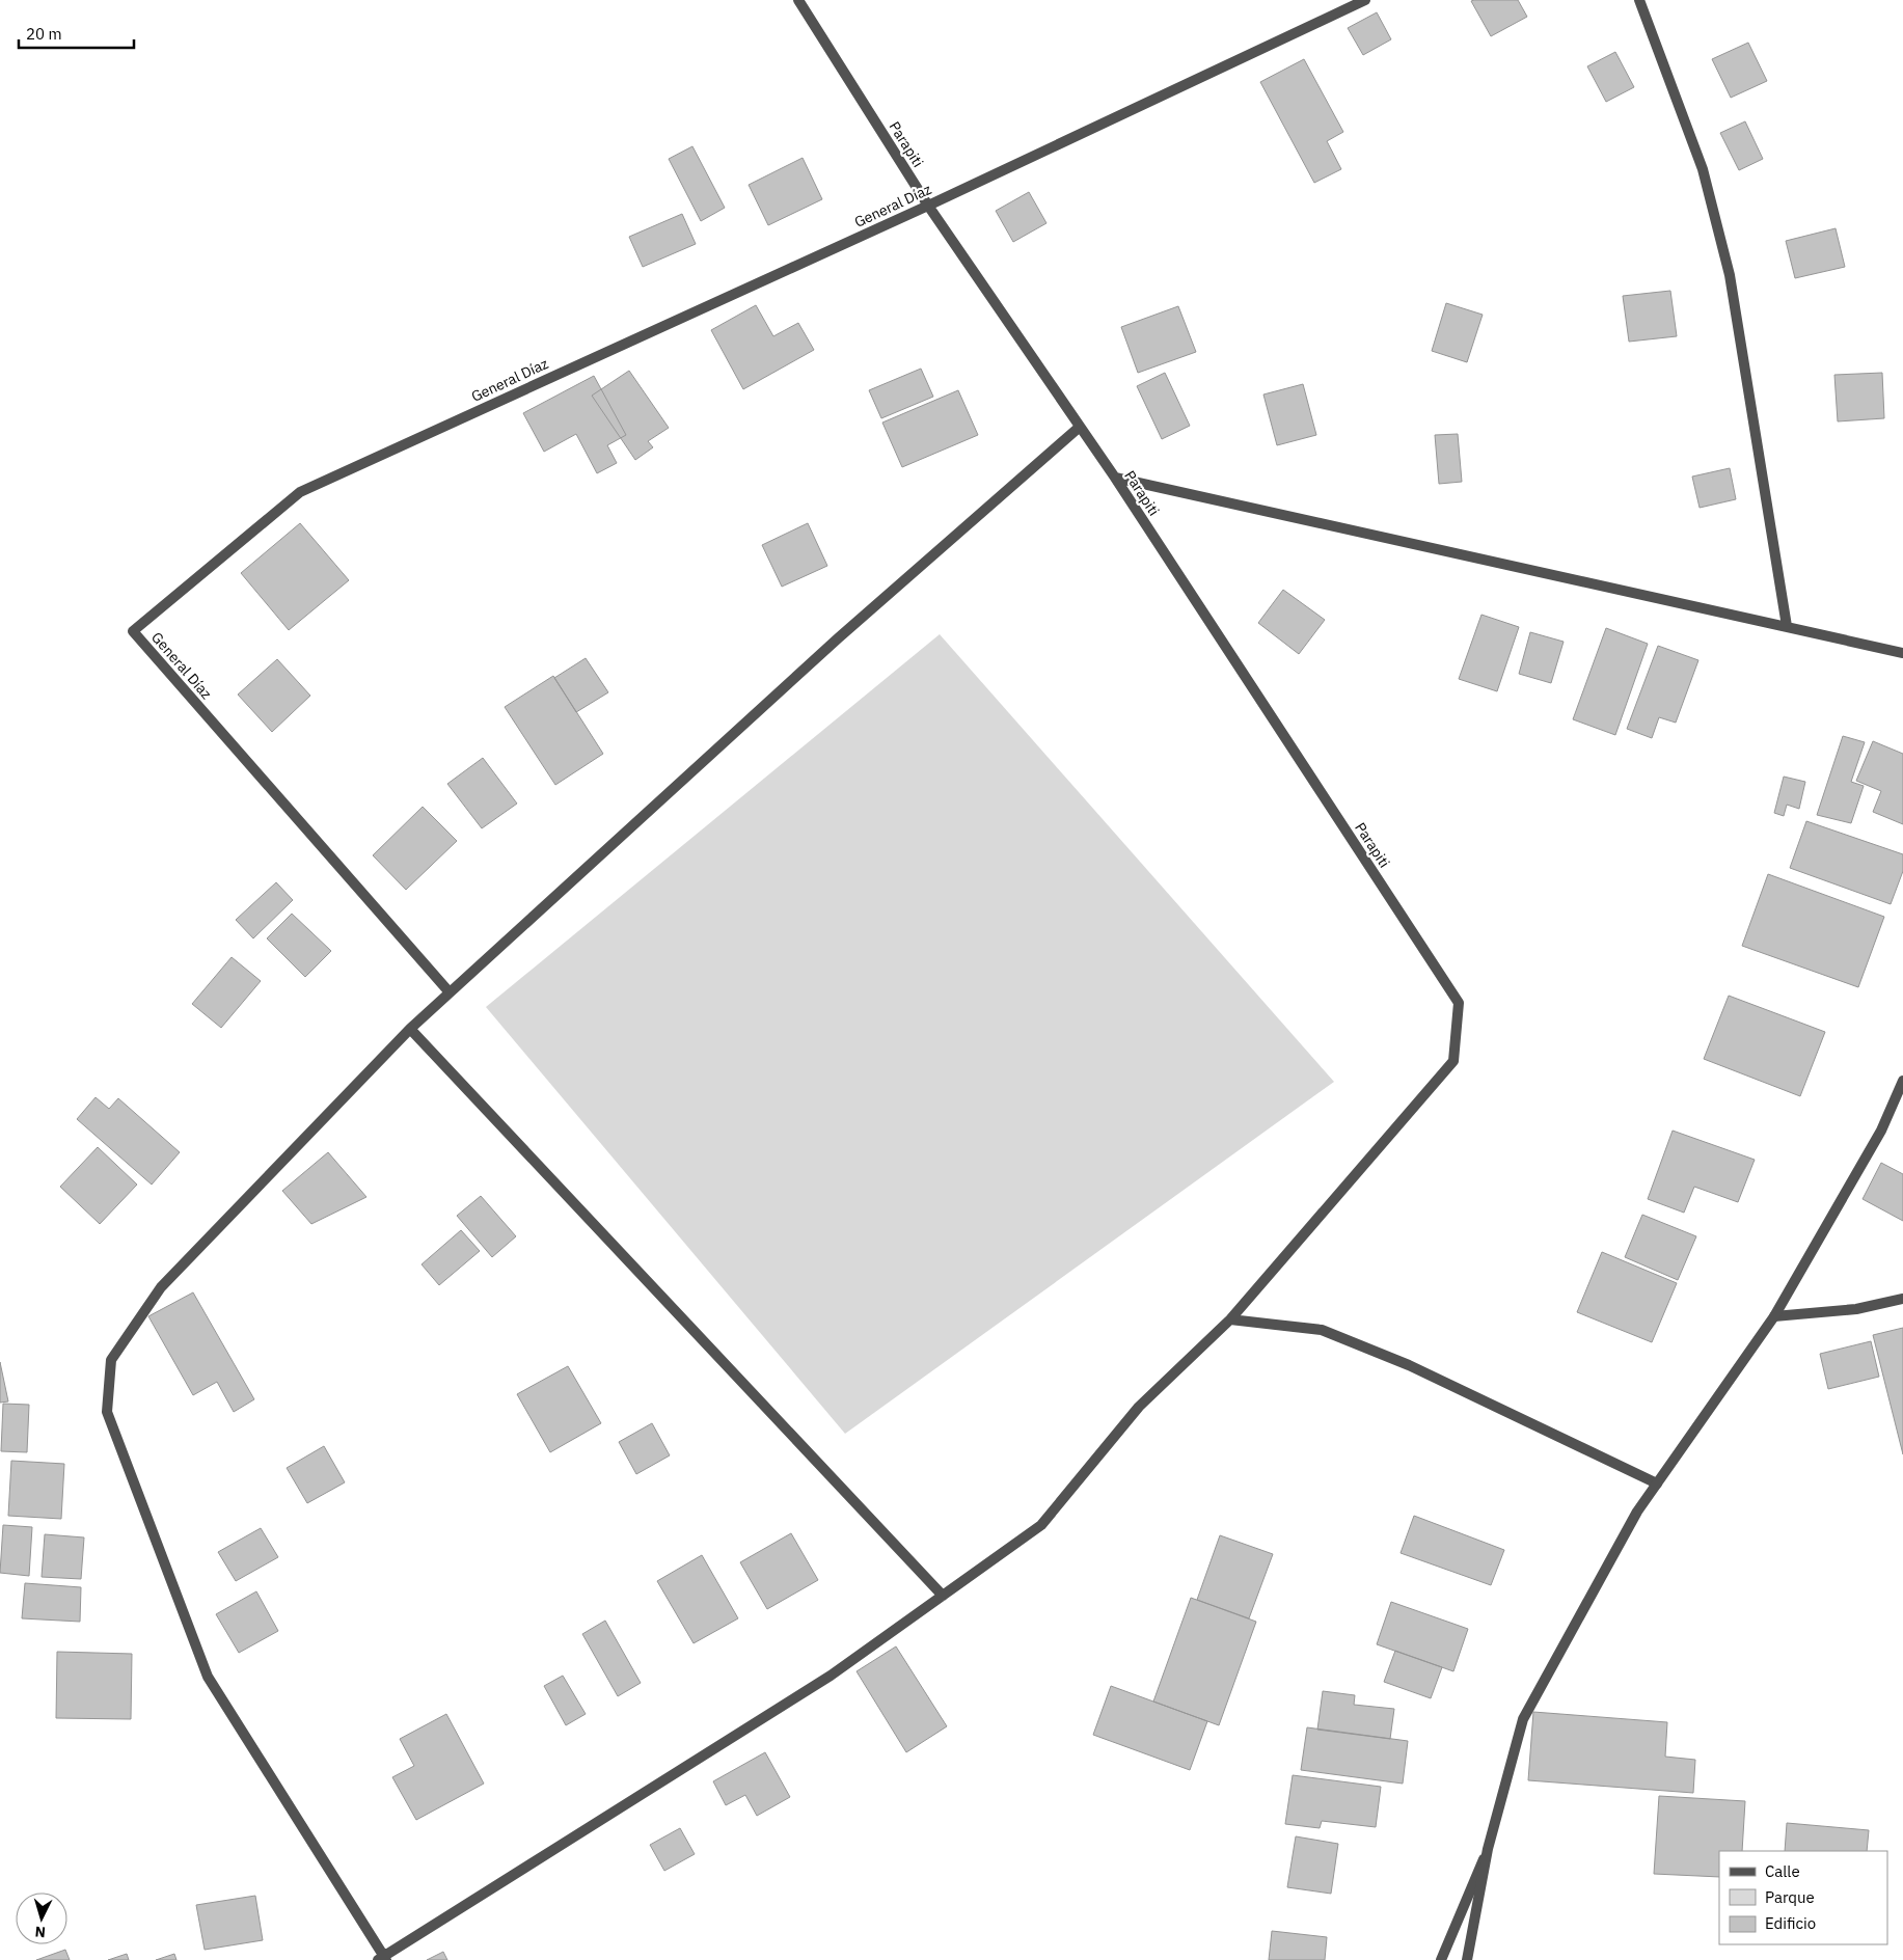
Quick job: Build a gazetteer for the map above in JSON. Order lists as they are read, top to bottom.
{
  "streets": {
    "street": ["Parapiti", "General Díaz"]
  },
  "crossings": [
    ["Parapiti", "General Díaz"]
  ],
  "legend": ["Calle", "Parque", "Edificio"],
  "scale_bar": "20 m",
  "north": "bottom"
}
